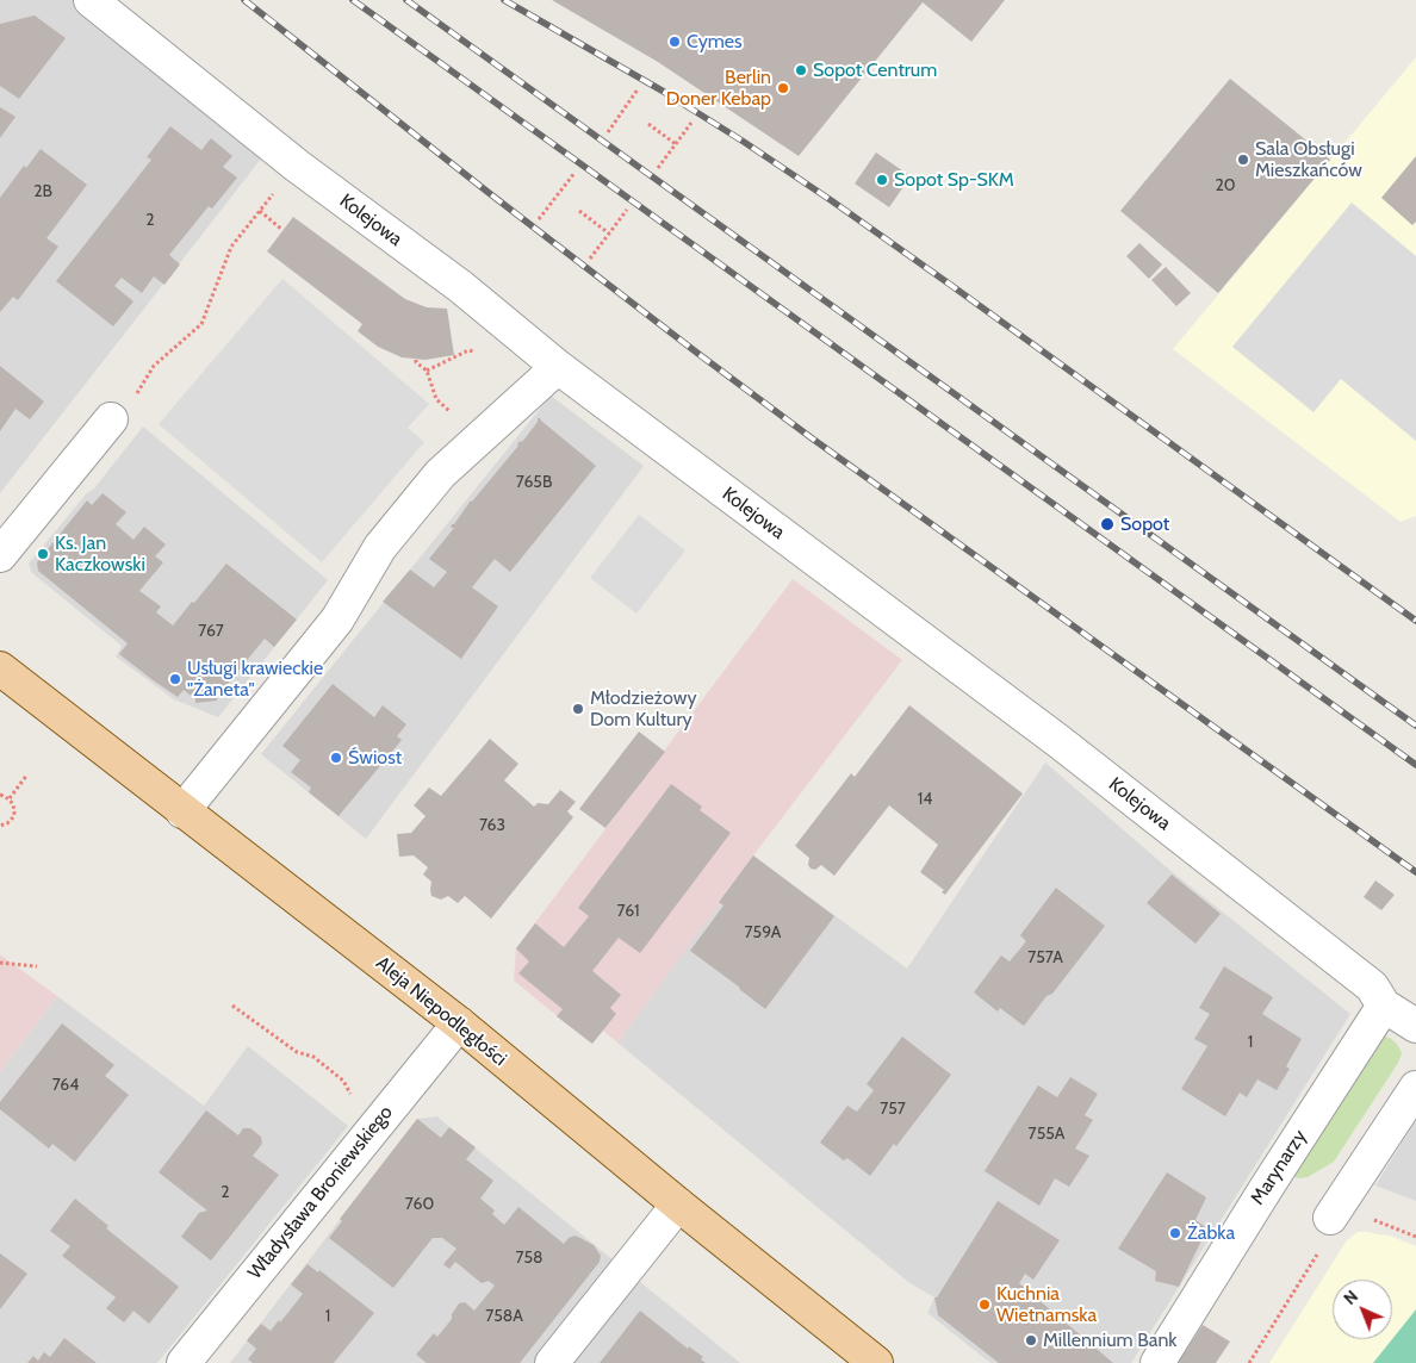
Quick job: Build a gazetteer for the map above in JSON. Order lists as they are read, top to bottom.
{
  "streets": {
    "main road": ["Aleja Niepodległości"],
    "street": ["Kolejowa", "Marynarzy", "Władysława Broniewskiego"]
  },
  "crossings": [
    ["Kolejowa", "Marynarzy"],
    ["Aleja Niepodległości", "Władysława Broniewskiego"]
  ],
  "places": [
    "Cymes",
    "Sopot Centrum",
    "Berlin Doner Kebap",
    "Sala Obsługi Mieszkańców",
    "Sopot Sp-SKM",
    "Sopot",
    "Ks. Jan Kaczkowski",
    "Usługi krawieckie \"Żaneta\"",
    "Młodzieżowy Dom Kultury",
    "Świost",
    "Żabka",
    "Kuchnia Wietnamska",
    "Millennium Bank"
  ],
  "house_numbers": [
    "20",
    "2B",
    "2",
    "765B",
    "767",
    "14",
    "763",
    "761",
    "759A",
    "757A",
    "1",
    "764",
    "757",
    "755A",
    "2",
    "760",
    "758",
    "1",
    "758A"
  ],
  "north": "top left"
}
